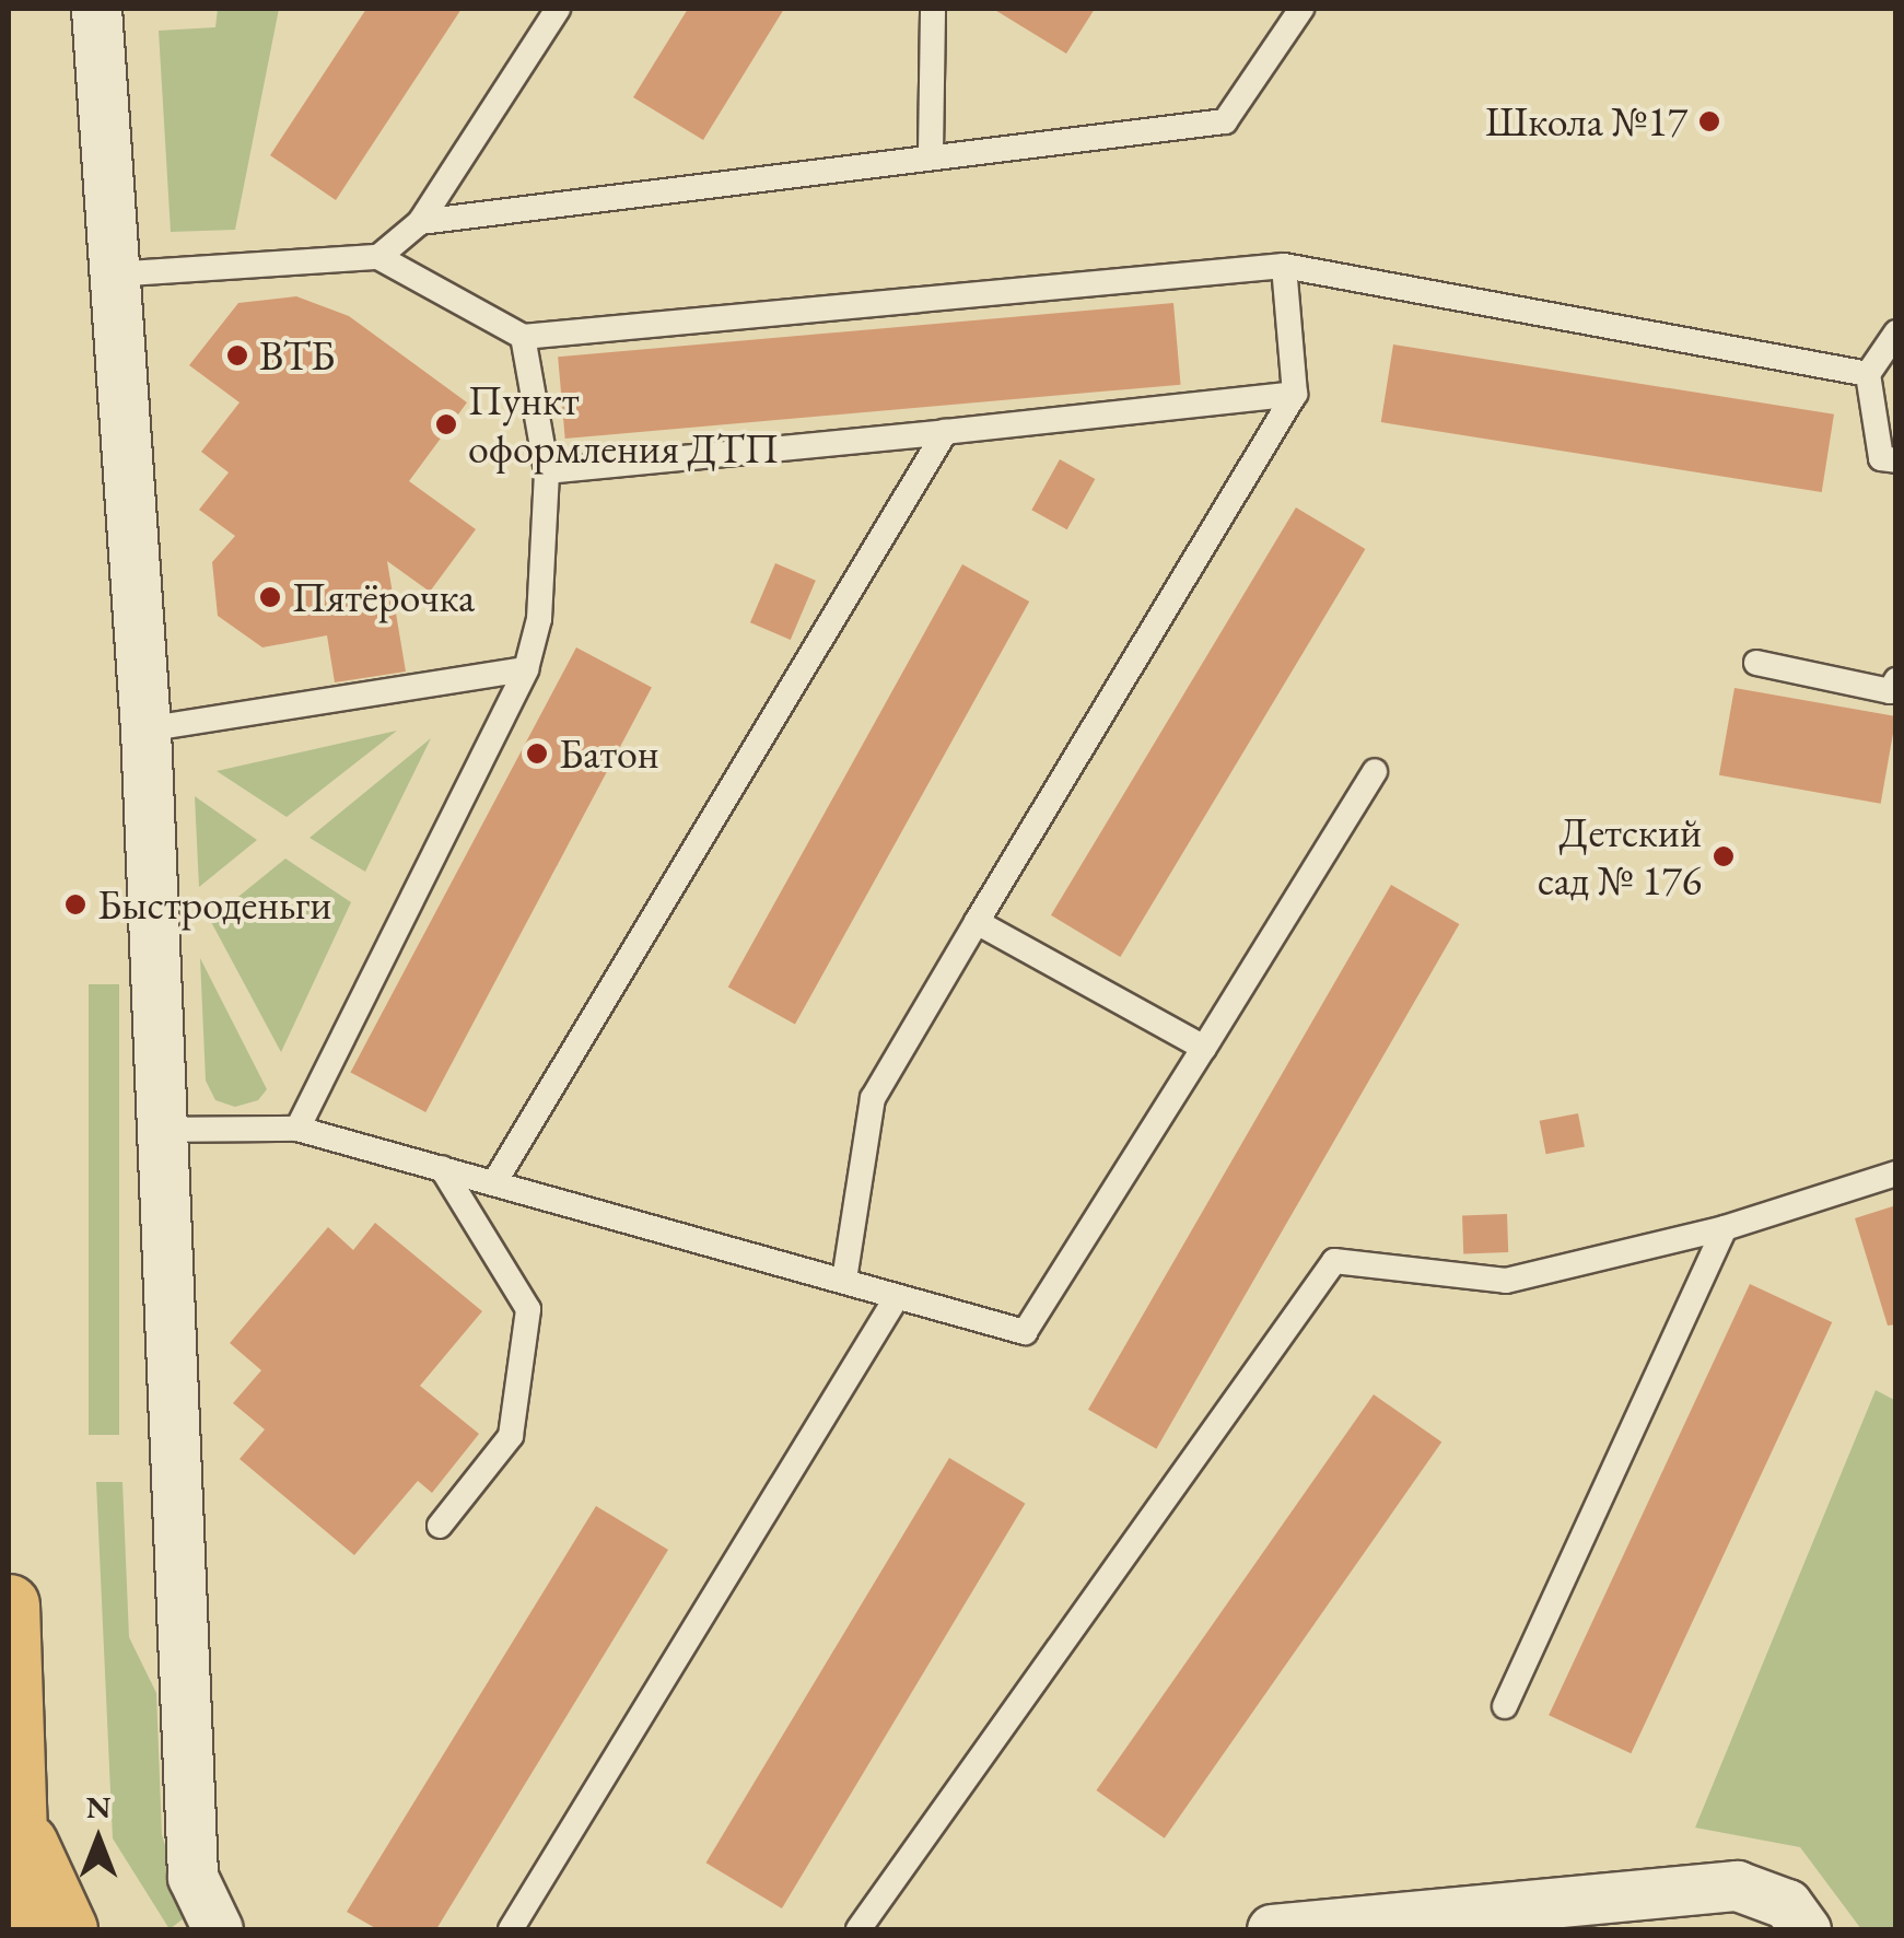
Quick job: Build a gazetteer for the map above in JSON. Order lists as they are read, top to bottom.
{
  "places": [
    "Школа №17",
    "ВТБ",
    "Пункт оформления ДТП",
    "Пятёрочка",
    "Батон",
    "Детский сад № 176",
    "Быстроденьги"
  ],
  "north": "top"
}
